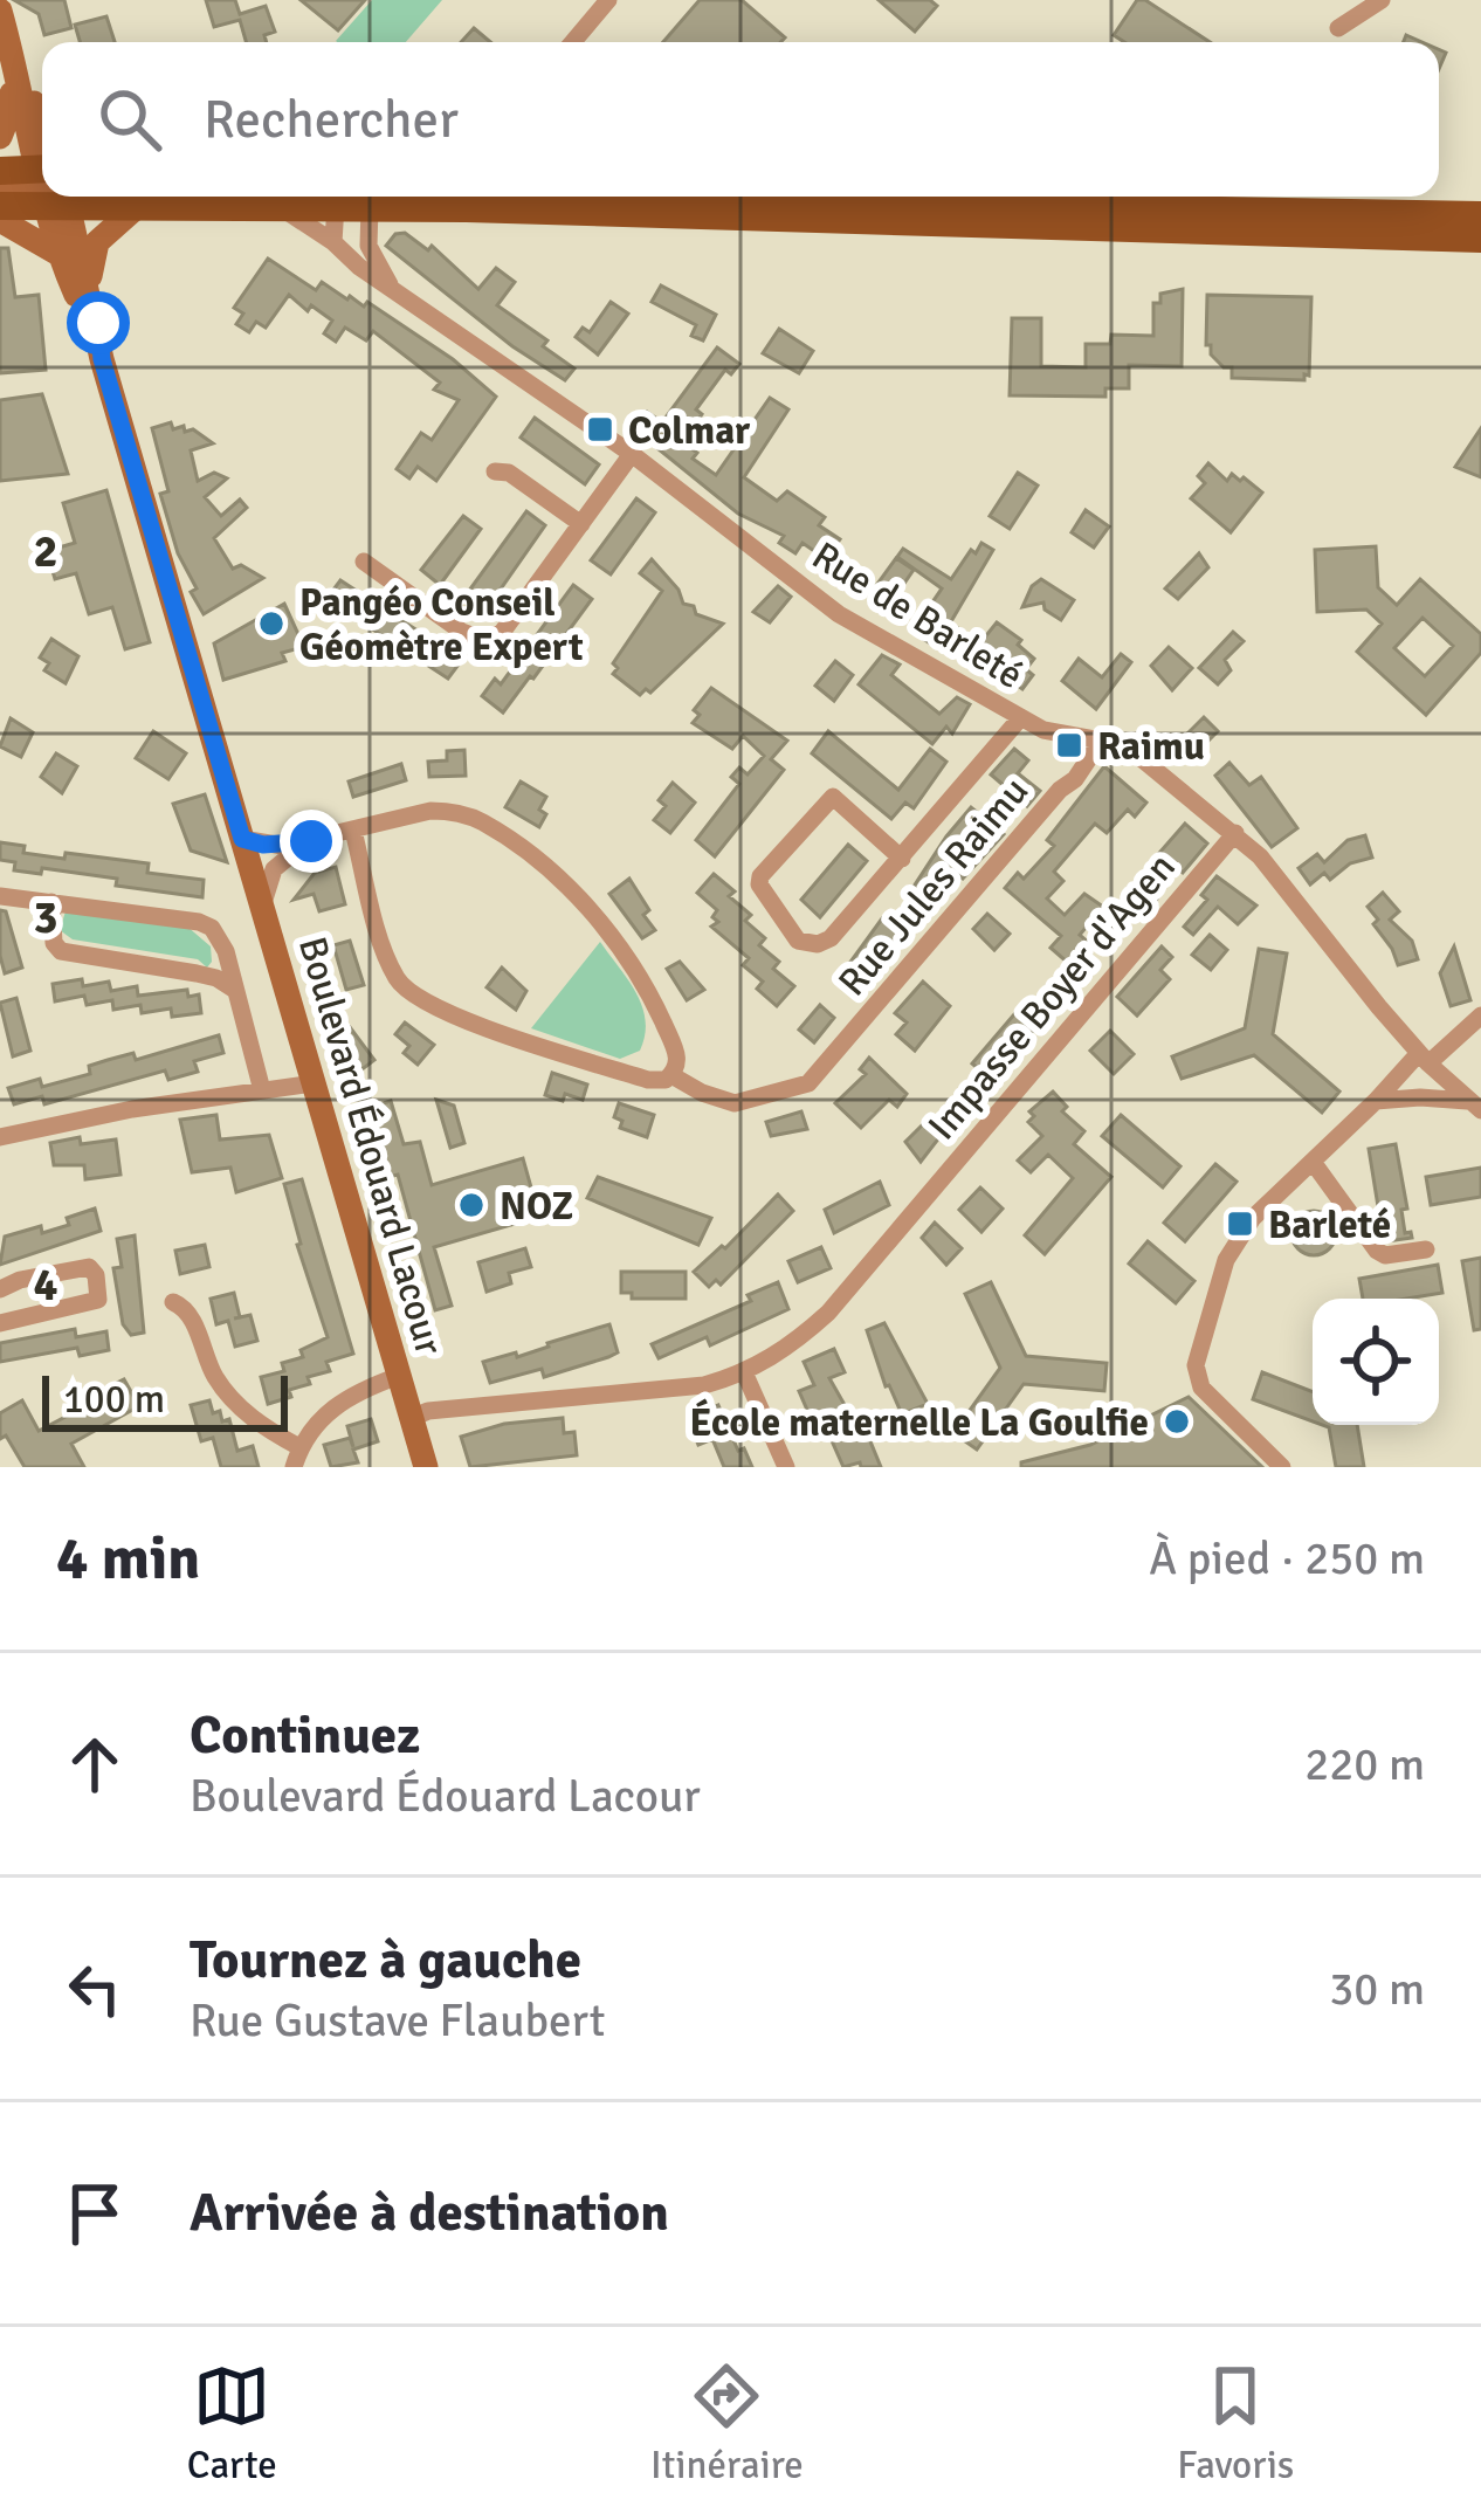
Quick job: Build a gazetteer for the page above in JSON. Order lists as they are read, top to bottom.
{
  "streets": {
    "main road": ["Boulevard Édouard Lacour"],
    "street": ["Rue de Barleté", "Rue Jules Raimu", "Impasse Boyer d'Agen"]
  },
  "crossings": [
    ["Rue de Barleté", "Rue Jules Raimu"],
    ["Rue de Barleté", "Impasse Boyer d'Agen"]
  ],
  "places": {
    "transit": ["Colmar", "Raimu", "Barleté"],
    "other": ["Pangéo Conseil Géomètre Expert", "NOZ", "École maternelle La Goulfie"]
  },
  "scale_bar": "100 m",
  "page": {
    "search": "Rechercher",
    "scale": "100 m",
    "heading": ["4 min", "À pied · 250 m"],
    "list": [
      ["Continuez", "Boulevard Édouard Lacour", "220 m"],
      ["Tournez à gauche", "Rue Gustave Flaubert", "30 m"],
      "Arrivée à destination"
    ],
    "nav": ["Carte", "Itinéraire", "Favoris"]
  },
  "grid": {
    "rows": ["2", "3", "4"]
  }
}
